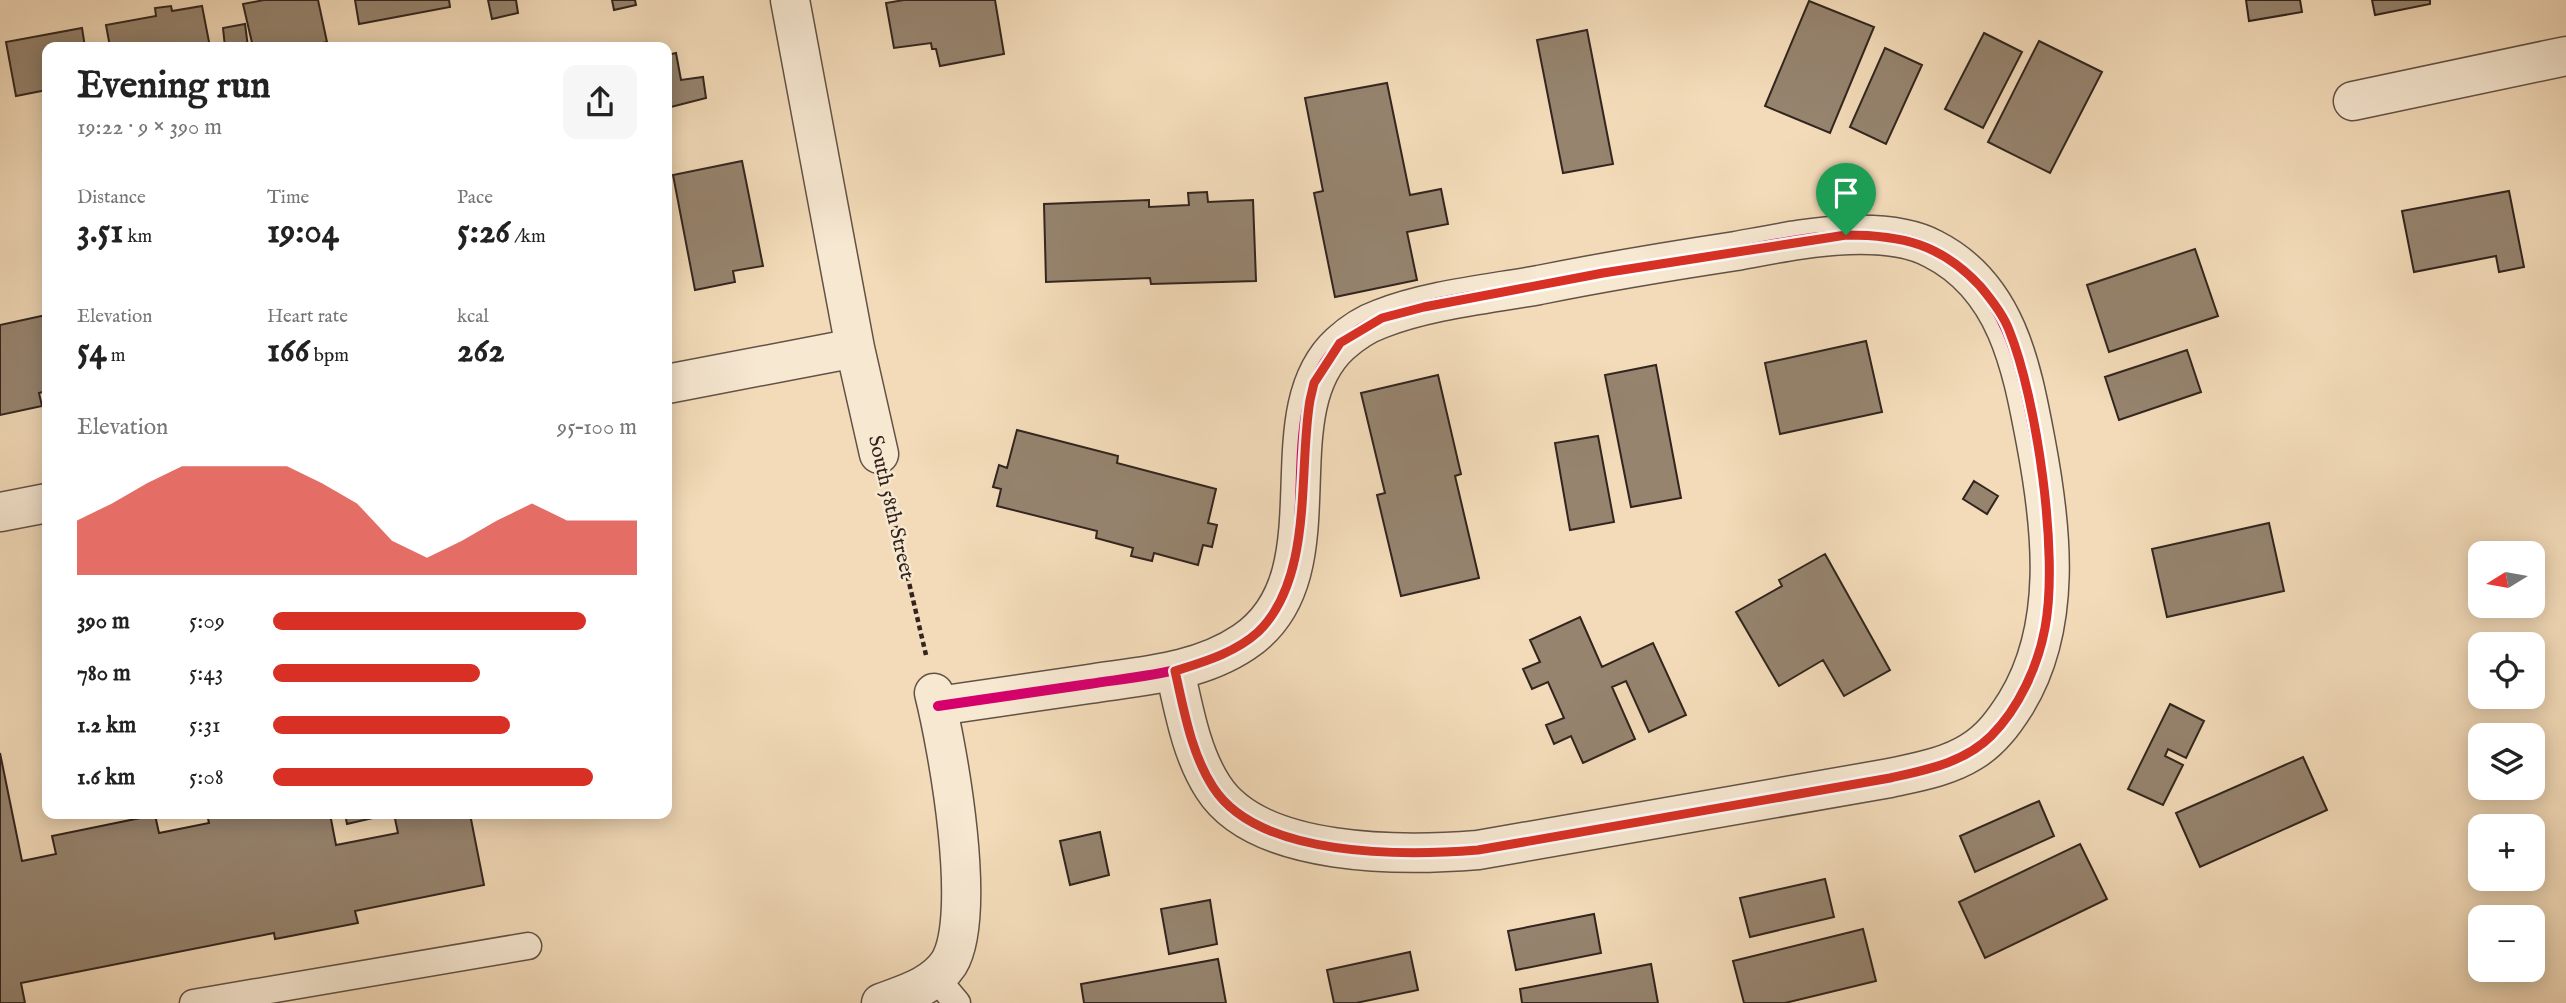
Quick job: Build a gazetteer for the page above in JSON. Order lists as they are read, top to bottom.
{
  "streets": {
    "street": ["South 58th Street"]
  },
  "north": "left",
  "page": {
    "heading": ["Evening run", "19:22 · 9 × 390 m"],
    "stats": [
      ["Distance", "3.51 km"],
      ["Time", "19:04"],
      ["Pace", "5:26 /km"],
      ["Elevation", "54 m"],
      ["Heart rate", "166 bpm"],
      ["kcal", "262"]
    ],
    "chart": ["Elevation", "95–100 m"],
    "map_buttons": ["+", "−"],
    "list": [
      {
        "name": "390 m",
        "note": "5:09"
      },
      {
        "name": "780 m",
        "note": "5:43"
      },
      {
        "name": "1.2 km",
        "note": "5:31"
      },
      {
        "name": "1.6 km",
        "note": "5:08"
      }
    ]
  }
}
